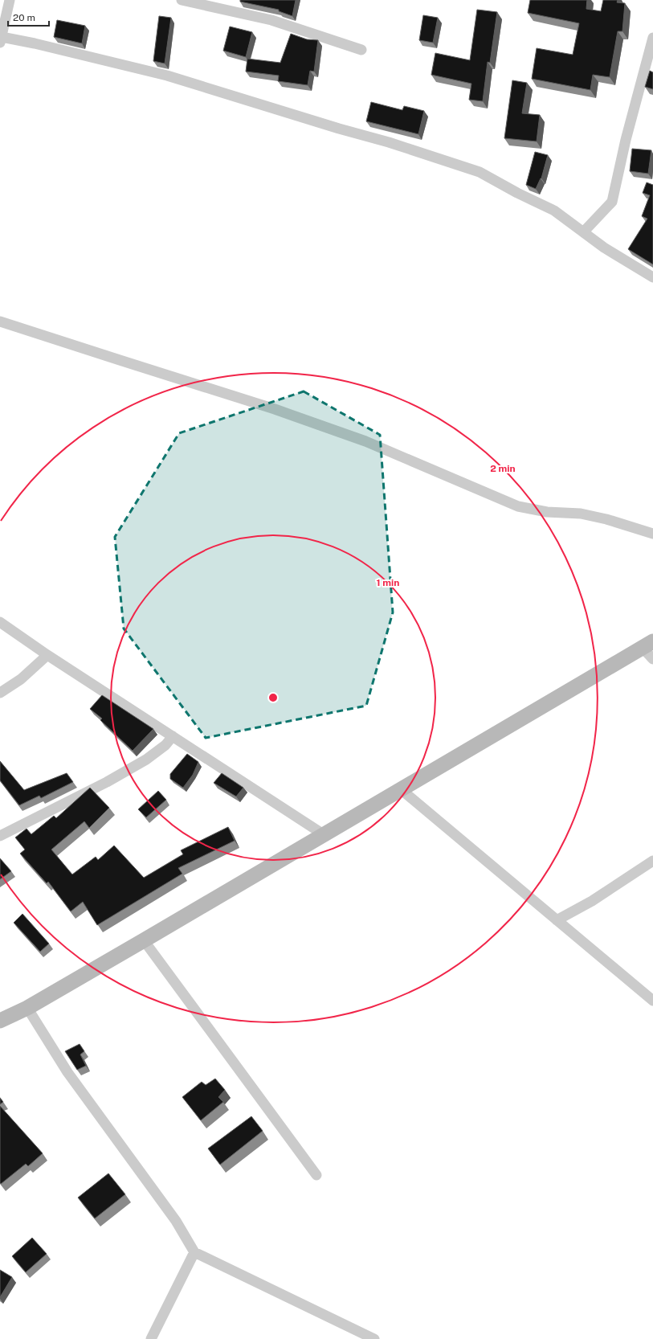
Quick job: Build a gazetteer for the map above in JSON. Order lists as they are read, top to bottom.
{
  "scale_bar": "20 m",
  "rings": ["2 min", "1 min"]
}
